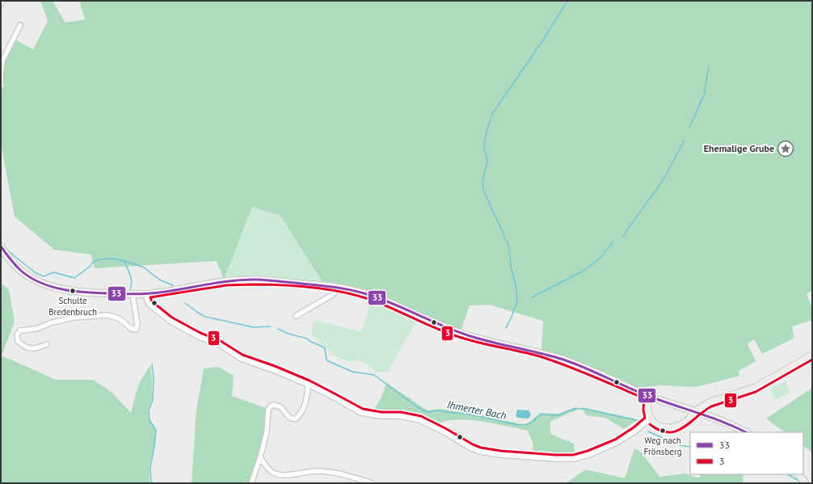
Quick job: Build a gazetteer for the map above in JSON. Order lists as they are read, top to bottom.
{
  "water": ["Ihmerter Bach"],
  "places": {
    "place": ["Ehemalige Grube"],
    "other": ["Schulte Bredenbruch", "Weg nach Frönsberg"]
  },
  "lines": ["transit line 33", "transit line 3"],
  "legend": ["33", "3"]
}
